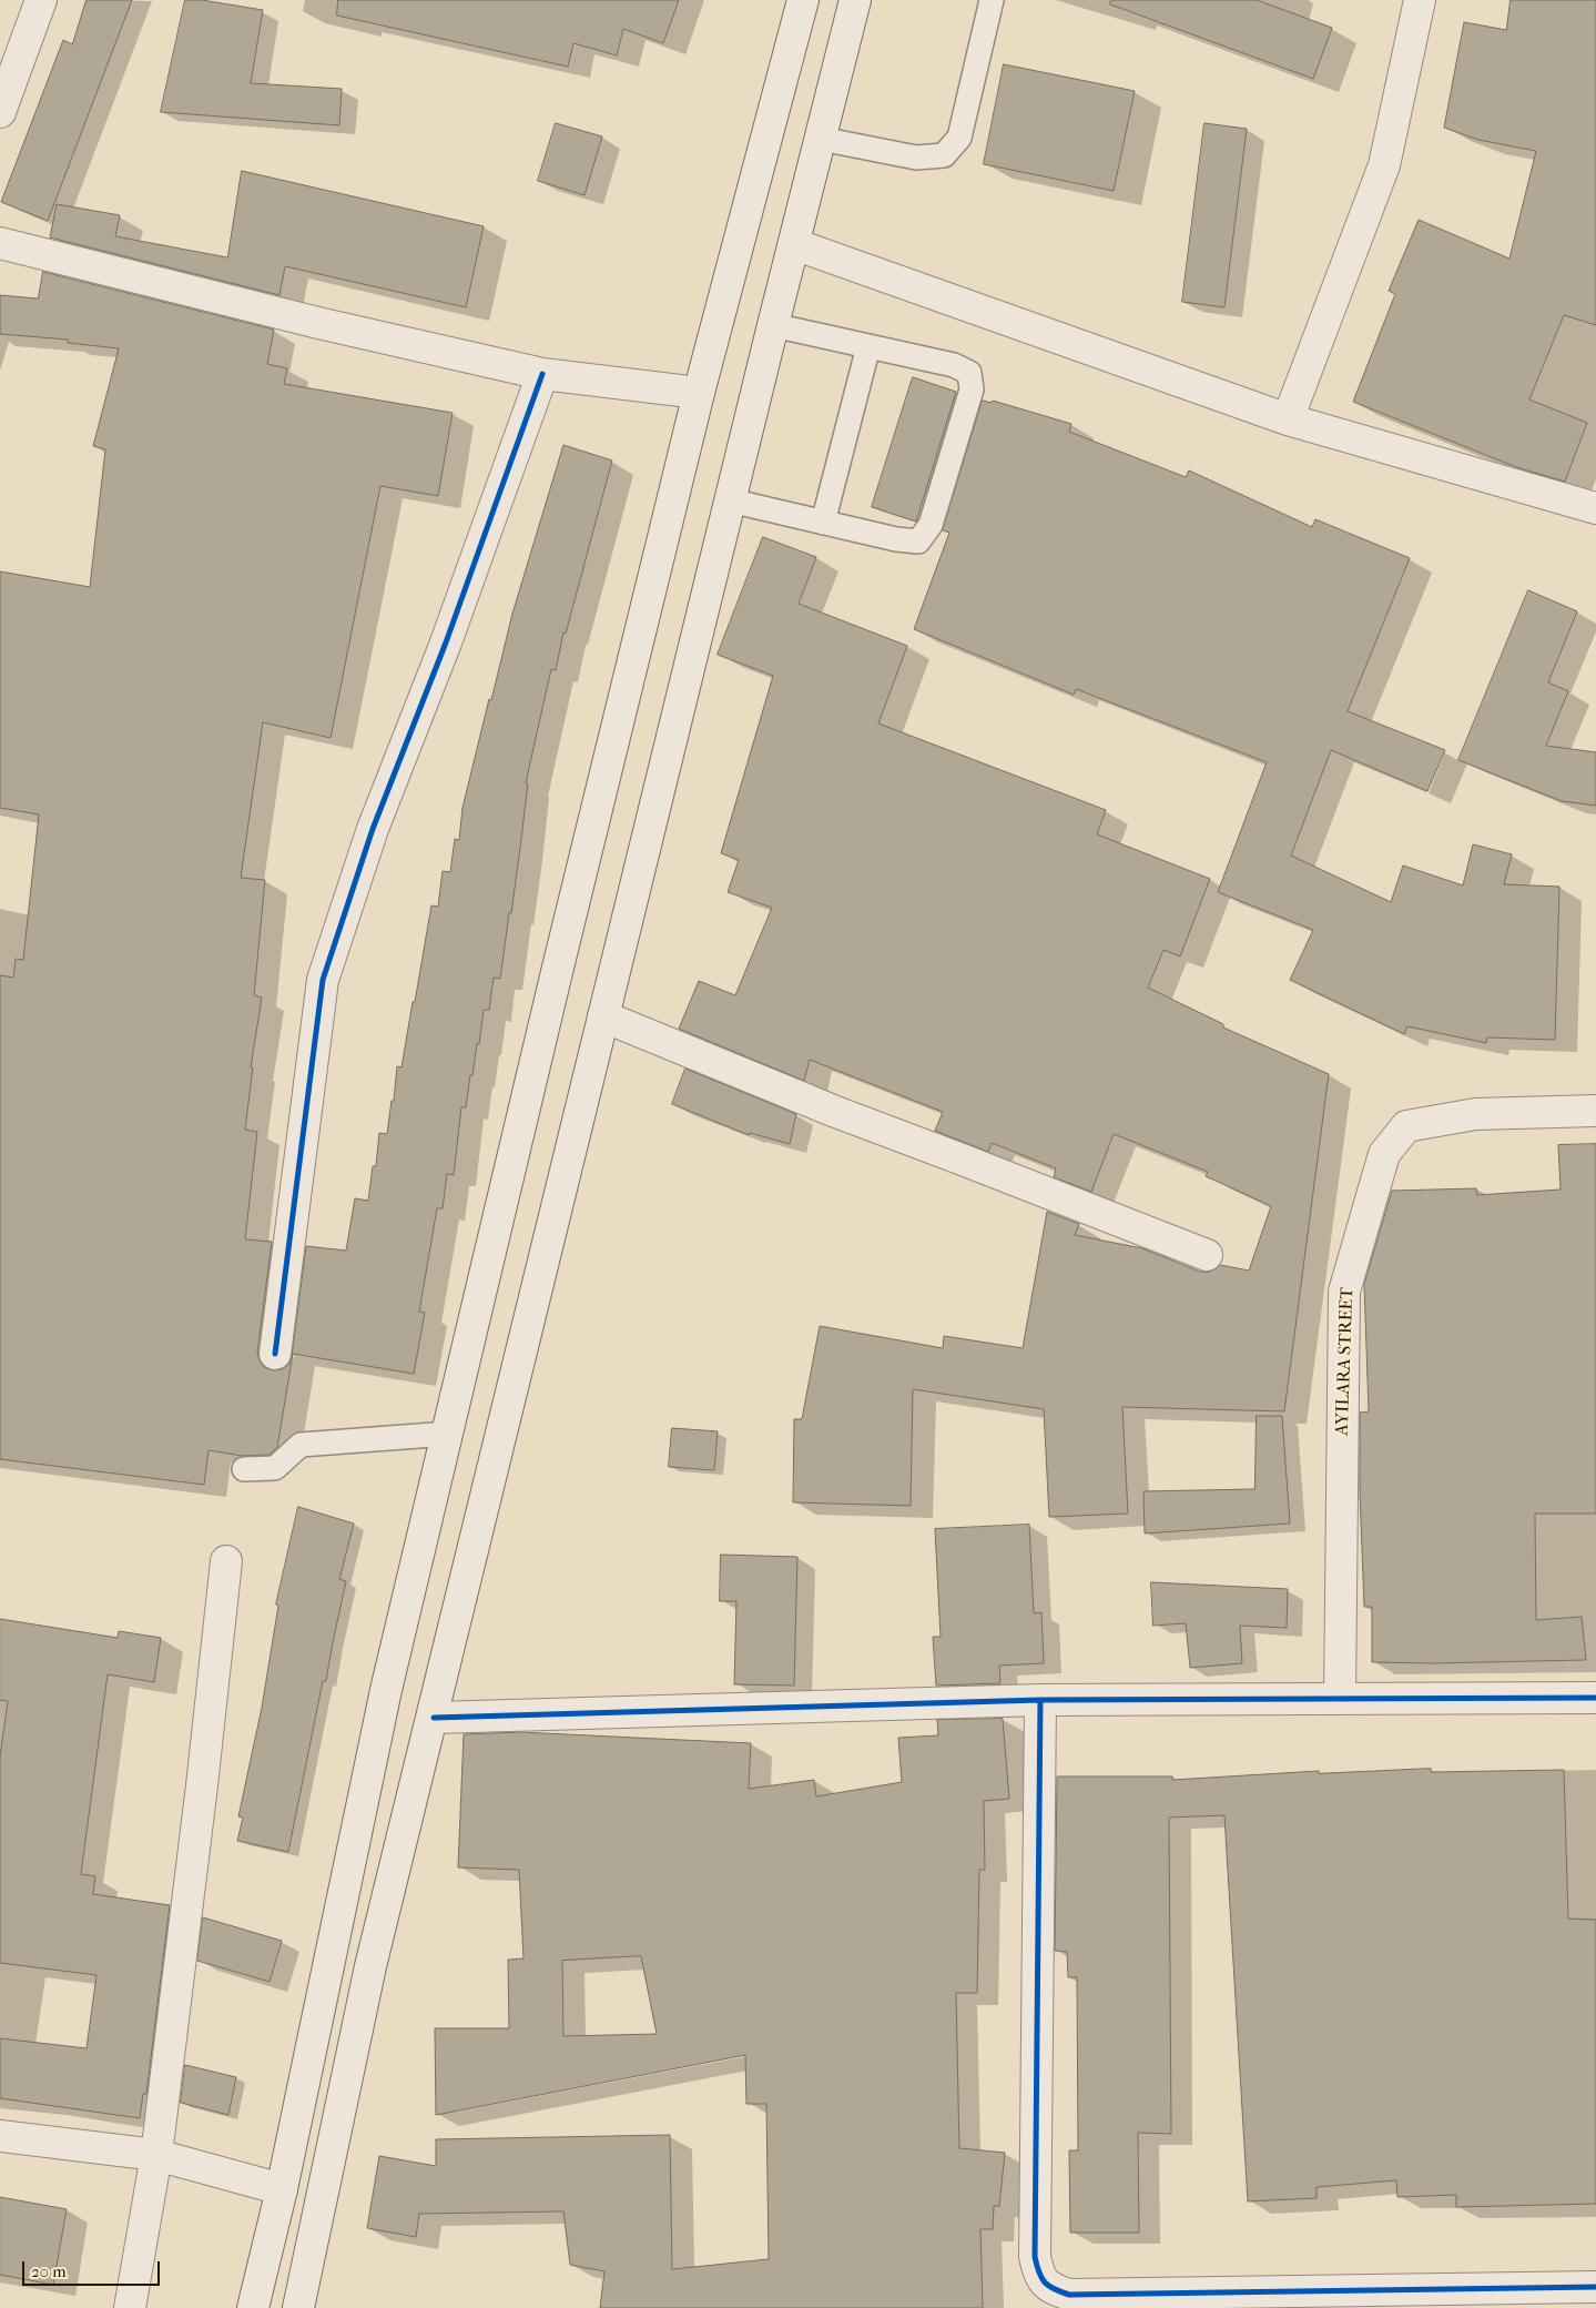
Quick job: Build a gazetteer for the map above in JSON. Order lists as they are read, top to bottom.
{
  "streets": {
    "street": ["AYILARA STREET"]
  },
  "scale_bar": "20 m"
}
